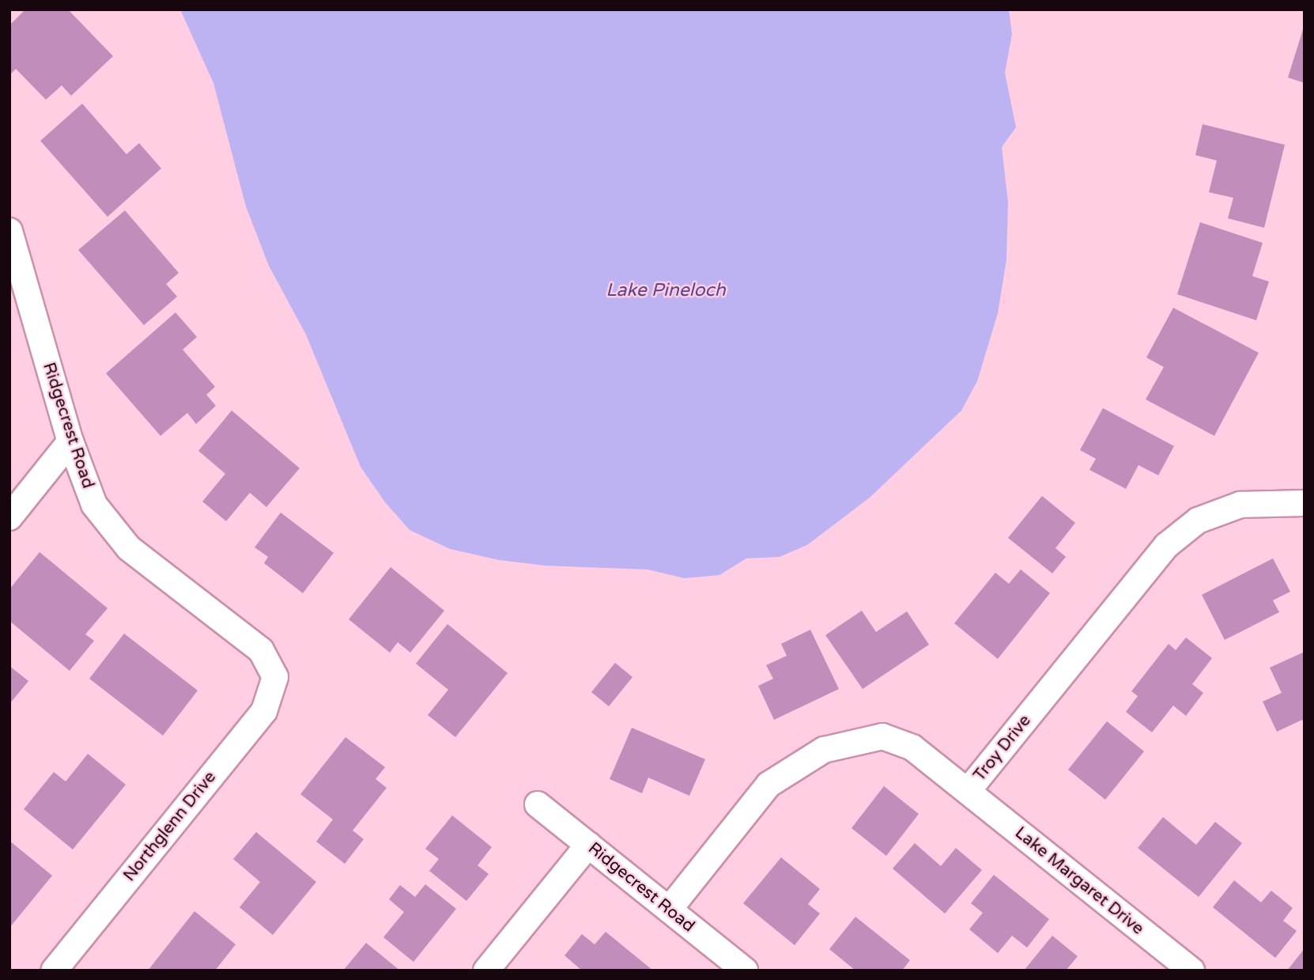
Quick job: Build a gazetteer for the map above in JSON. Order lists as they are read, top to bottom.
{
  "streets": {
    "street": [
      "Ridgecrest Road",
      "Troy Drive",
      "Northglenn Drive",
      "Lake Margaret Drive"
    ]
  },
  "crossings": [
    ["Ridgecrest Road", "Troy Drive"],
    ["Ridgecrest Road", "Northglenn Drive"],
    ["Troy Drive", "Lake Margaret Drive"]
  ],
  "water": ["Lake Pineloch"]
}
